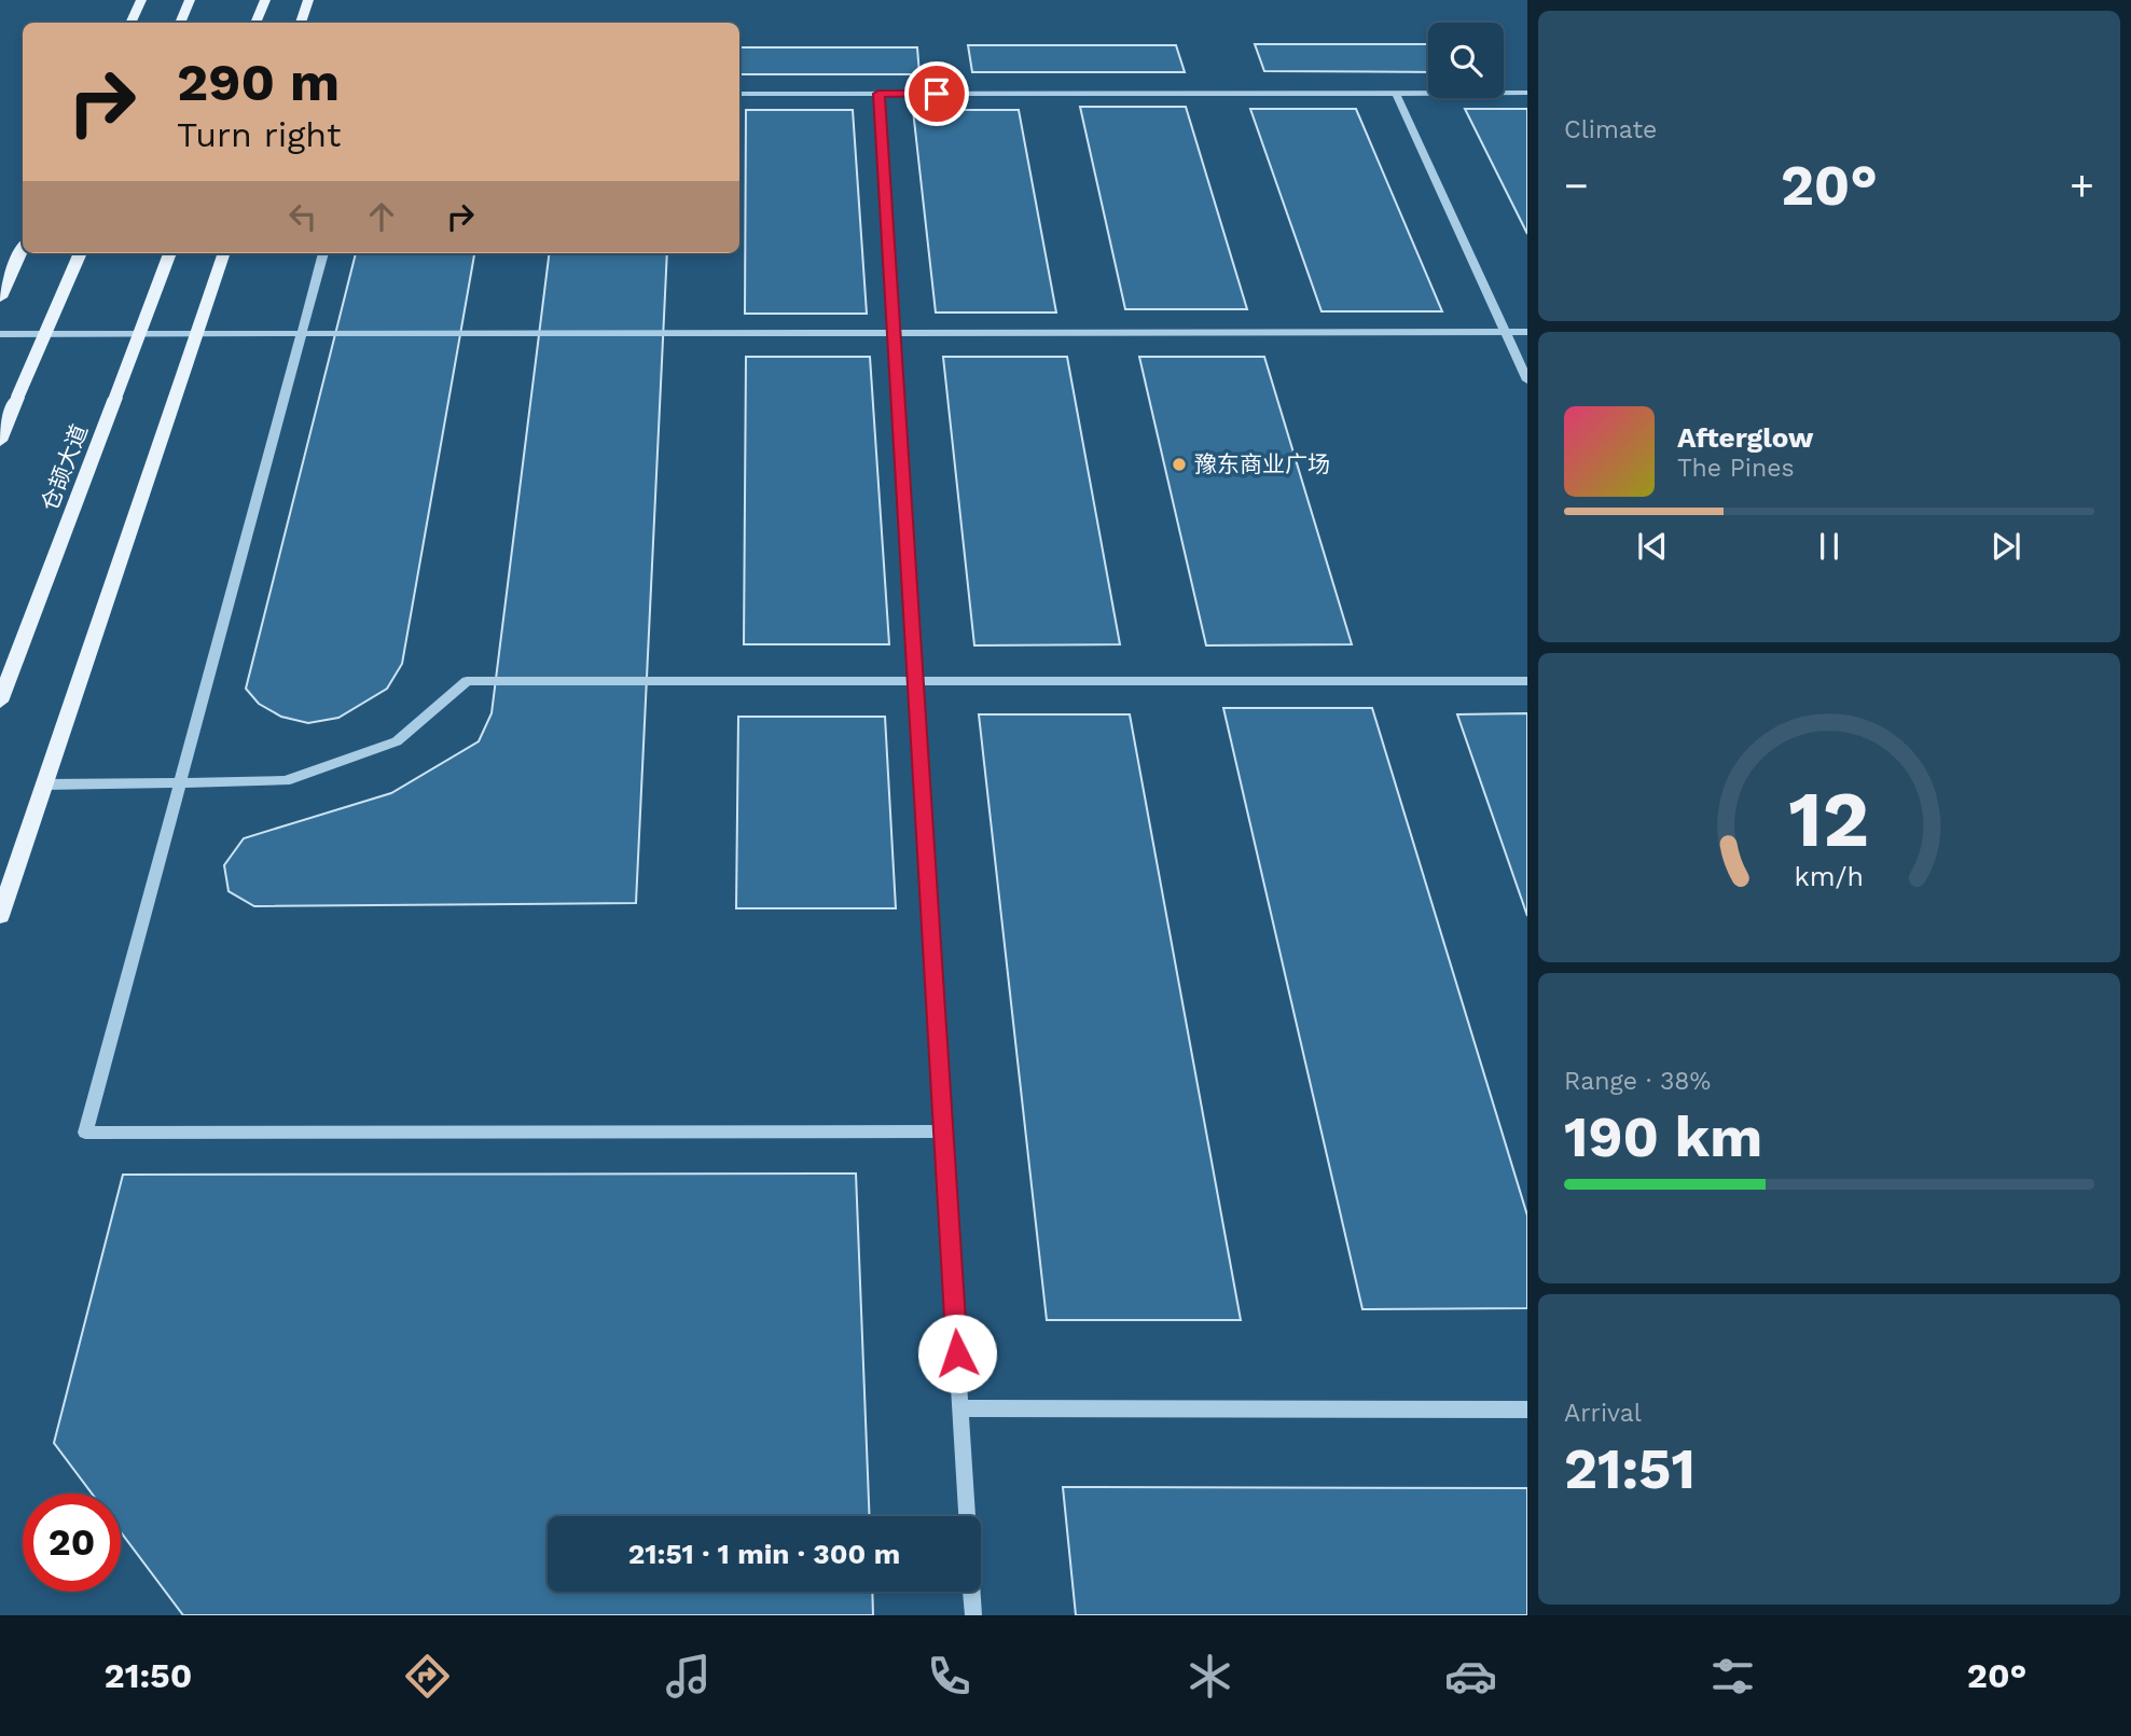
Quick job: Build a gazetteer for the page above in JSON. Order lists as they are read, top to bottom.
{
  "streets": {
    "main road": ["仓颉大道"]
  },
  "places": ["豫东商业广场"],
  "page": {
    "tile": [
      "Climate",
      ["Range · 38%", "190 km"],
      ["Arrival", "21:51"]
    ],
    "turn": ["290 m", "Turn right"],
    "heat": ["−", "20°", "+"],
    "song": ["Afterglow", "The Pines"],
    "limit": "20",
    "trip": "21:51 · 1 min · 300 m",
    "tabs": ["21:50", "20°"],
    "gauge": ["12", "km/h"]
  }
}
